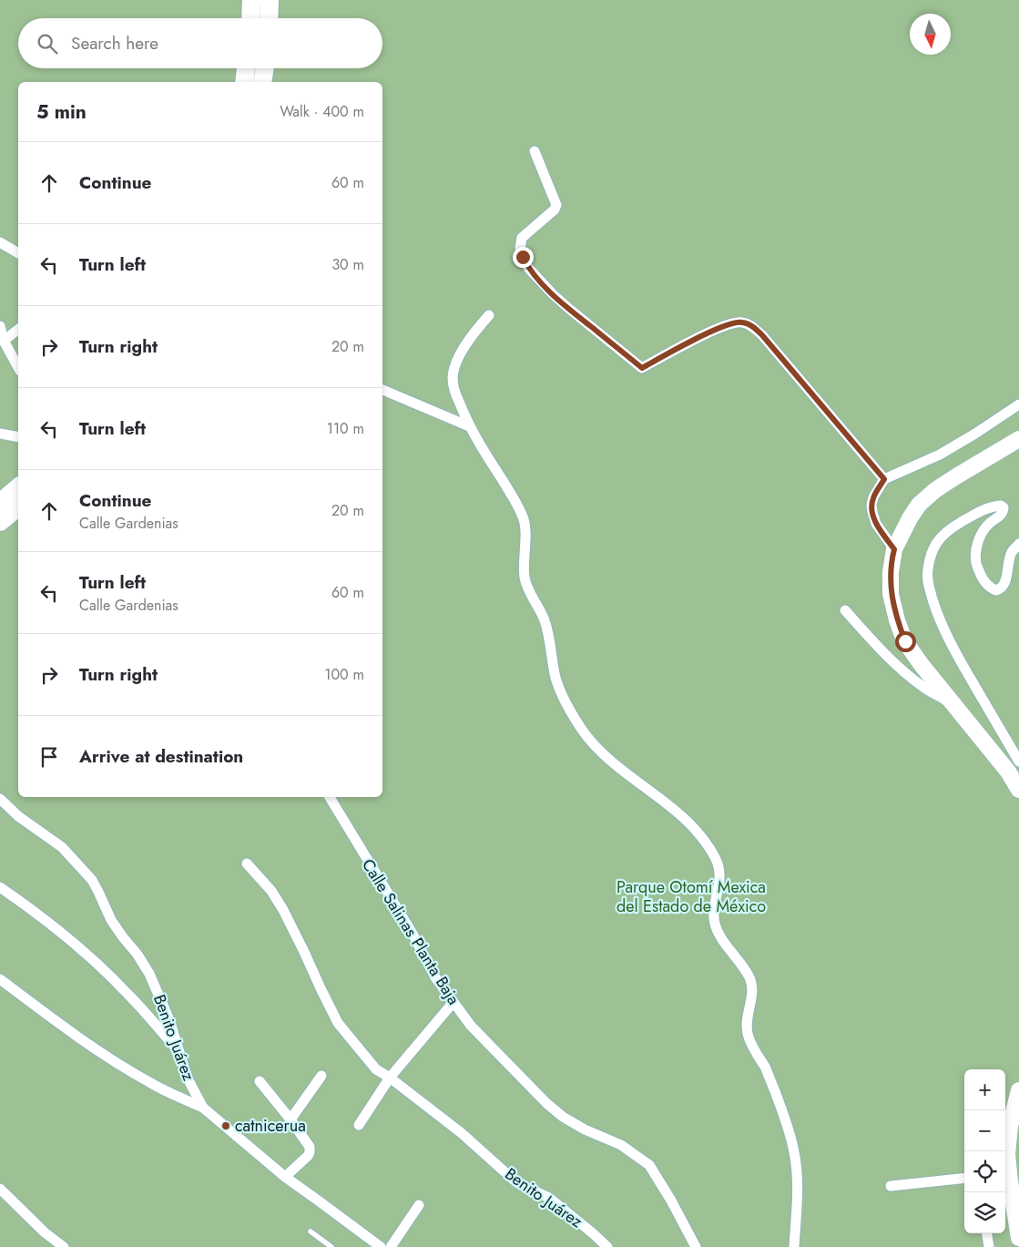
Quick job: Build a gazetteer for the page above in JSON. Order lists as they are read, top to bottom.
{
  "streets": {
    "street": ["Calle Salinas Planta Baja", "Benito Juárez"]
  },
  "parks": ["Parque Otomí Mexica del Estado de México"],
  "places": ["catnicerua"],
  "north": "bottom",
  "page": {
    "search": "Search here",
    "heading": ["5 min", "Walk · 400 m"],
    "list": [
      ["Continue", "60 m"],
      ["Turn left", "30 m"],
      ["Turn right", "20 m"],
      ["Turn left", "110 m"],
      ["Continue", "Calle Gardenias", "20 m"],
      ["Turn left", "Calle Gardenias", "60 m"],
      ["Turn right", "100 m"],
      "Arrive at destination"
    ],
    "map_buttons": ["+", "−"]
  }
}
